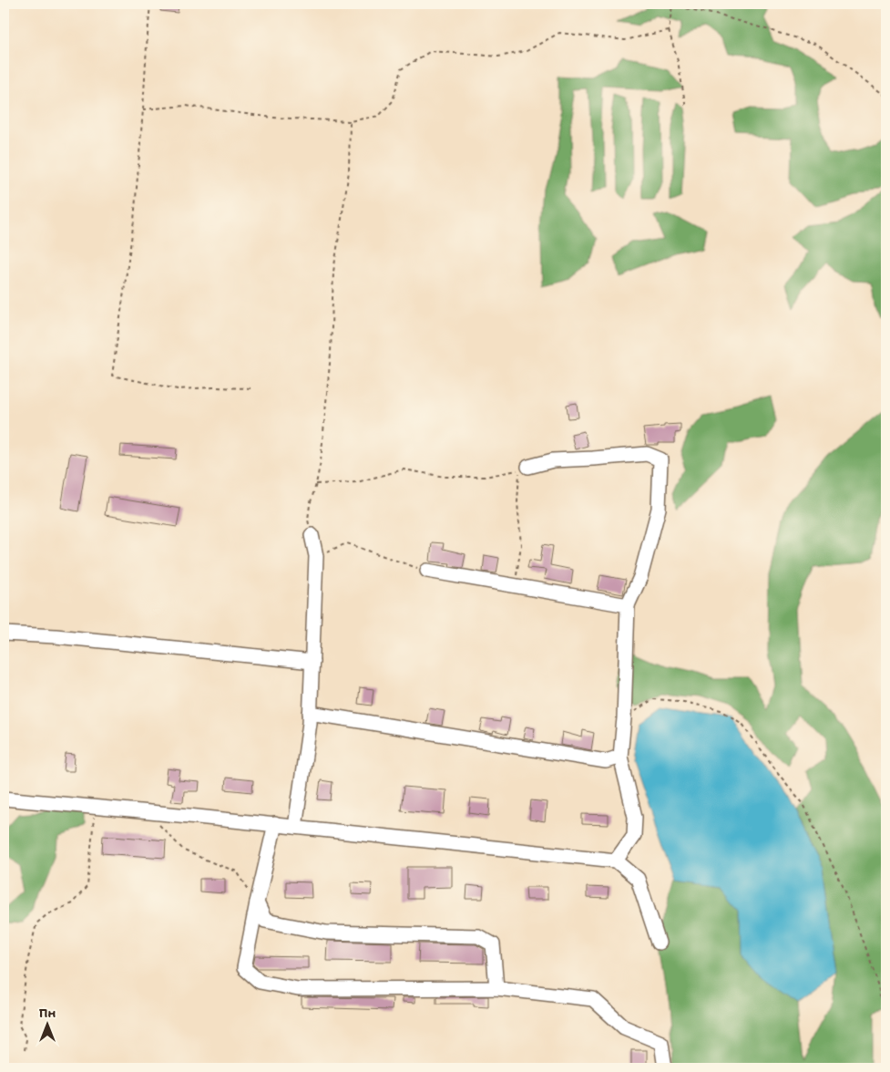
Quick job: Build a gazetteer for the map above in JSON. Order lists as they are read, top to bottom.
{
  "north": "top"
}
